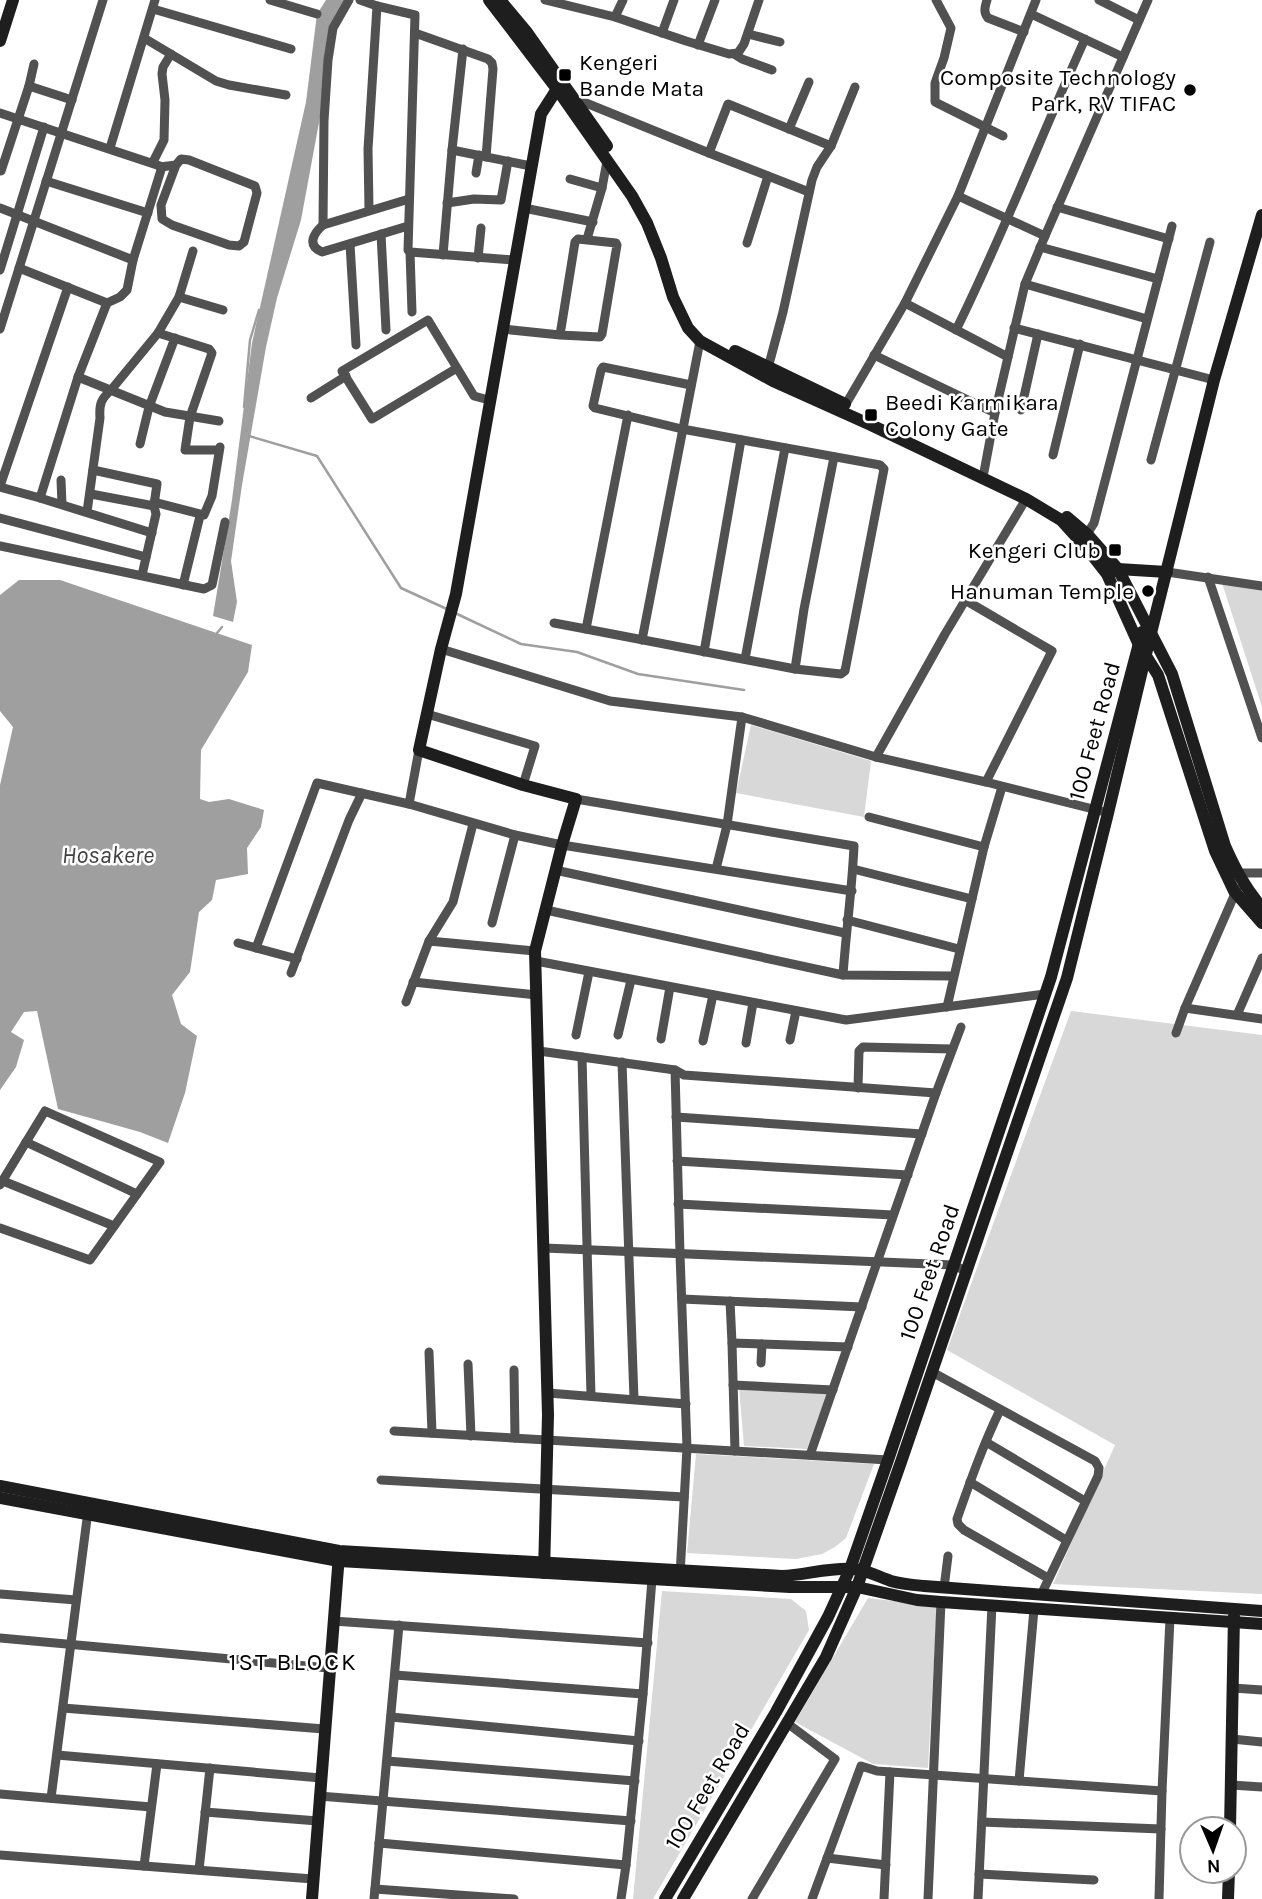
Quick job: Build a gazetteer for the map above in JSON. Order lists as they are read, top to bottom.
{
  "streets": {
    "main road": ["100 Feet Road"]
  },
  "districts": ["1ST BLOCK"],
  "water": ["Hosakere"],
  "places": {
    "transit": ["Kengeri Bande Mata", "Beedi Karmikara Colony Gate", "Kengeri Club"],
    "other": ["Composite Technology Park, RV TIFAC", "Hanuman Temple"]
  },
  "north": "bottom"
}
